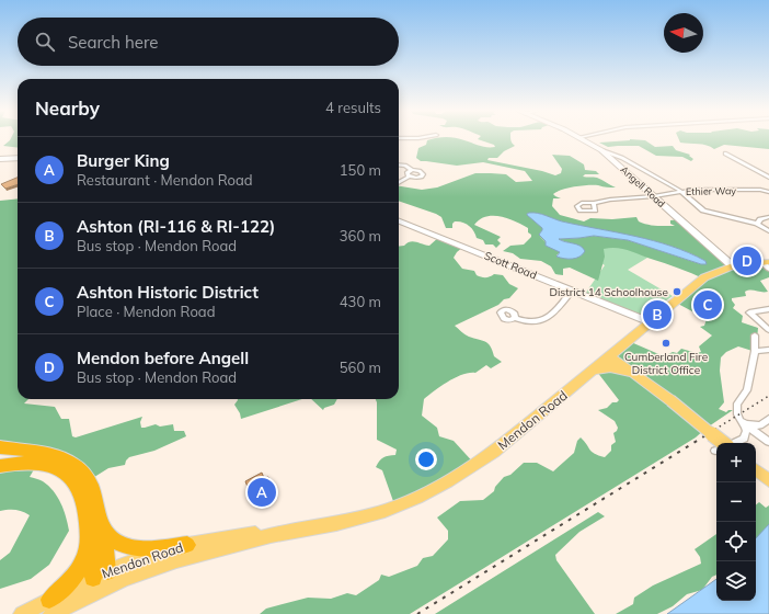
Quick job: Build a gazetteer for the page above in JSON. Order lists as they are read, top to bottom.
{
  "streets": {
    "main road": ["Angell Road", "Scott Road", "Mendon Road"],
    "street": ["Ethier Way"]
  },
  "crossings": [
    ["Angell Road", "Ethier Way"],
    ["Angell Road", "Mendon Road"],
    ["Scott Road", "Mendon Road"]
  ],
  "places": ["District 14 Schoolhouse", "Cumberland Fire District Office"],
  "north": "left",
  "page": {
    "search": "Search here",
    "heading": ["Nearby", "4 results"],
    "list": [
      {
        "mark": "A",
        "name": "Burger King",
        "note": "Restaurant · Mendon Road",
        "value": "150 m"
      },
      {
        "mark": "B",
        "name": "Ashton (RI-116 & RI-122)",
        "note": "Bus stop · Mendon Road",
        "value": "360 m"
      },
      {
        "mark": "C",
        "name": "Ashton Historic District",
        "note": "Place · Mendon Road",
        "value": "430 m"
      },
      {
        "mark": "D",
        "name": "Mendon before Angell",
        "note": "Bus stop · Mendon Road",
        "value": "560 m"
      }
    ],
    "pins": [
      "D",
      "C",
      "B",
      "A"
    ],
    "map_buttons": ["+", "−"]
  }
}
